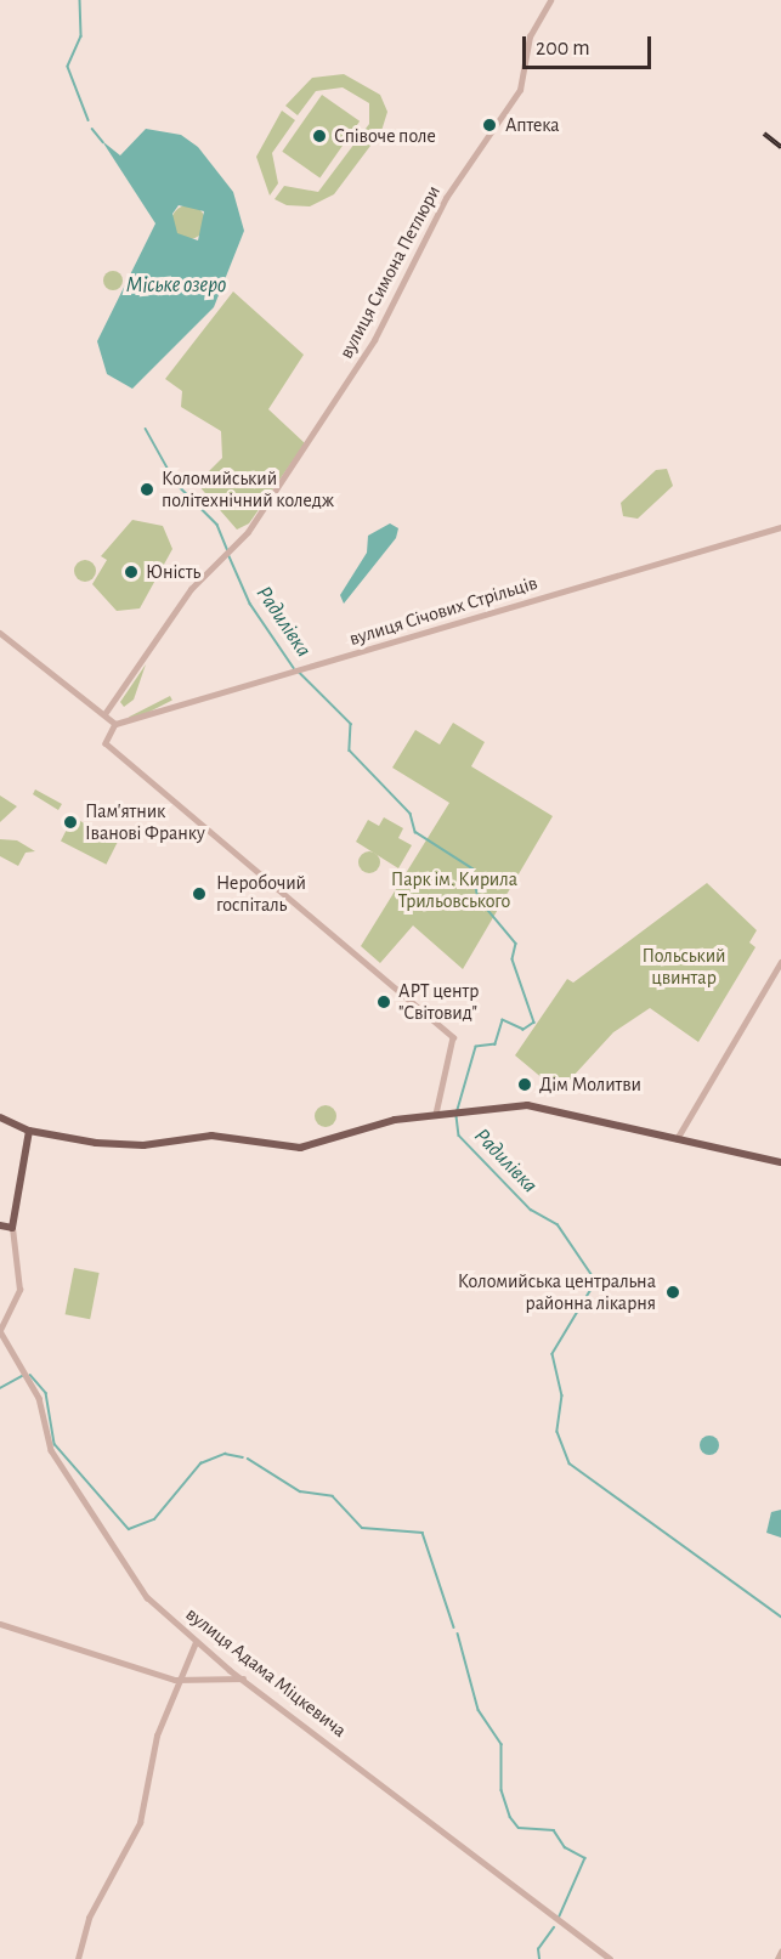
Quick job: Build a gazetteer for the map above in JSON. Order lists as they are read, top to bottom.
{
  "streets": {
    "main road": ["вулиця Адама Міцкевича"],
    "street": ["вулиця Симона Петлюри", "вулиця Січових Стрільців"]
  },
  "water": ["Міське озеро", "Радилівка"],
  "parks": ["Парк ім. Кирила Трильовського", "Польський цвинтар"],
  "places": [
    "Аптека",
    "Співоче поле",
    "Коломийський політехнічний коледж",
    "Юність",
    "Пам'ятник Іванові Франку",
    "Неробочий госпіталь",
    "АРТ центр \"Світовид\"",
    "Дім Молитви",
    "Коломийська центральна районна лікарня"
  ],
  "scale_bar": "200 m"
}
